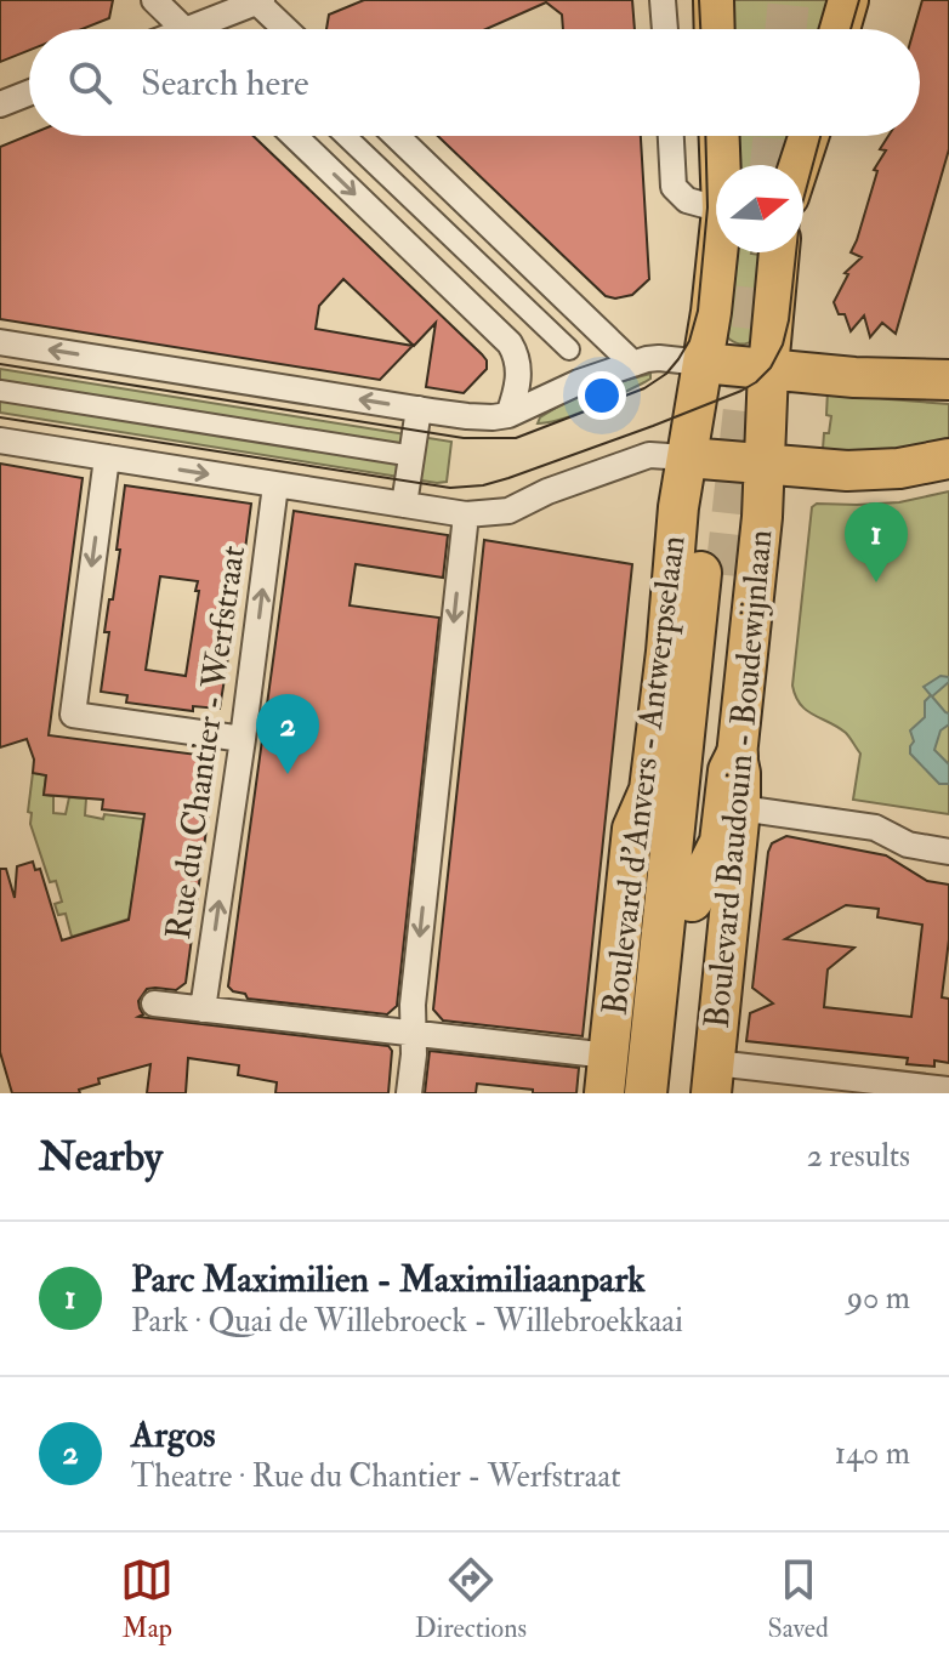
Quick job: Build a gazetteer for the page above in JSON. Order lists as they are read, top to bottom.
{
  "streets": {
    "main road": ["Boulevard d'Anvers - Antwerpselaan", "Boulevard Baudouin - Boudewijnlaan"],
    "street": ["Rue du Chantier - Werfstraat"]
  },
  "north": "right",
  "page": {
    "search": "Search here",
    "pins": ["1", "2"],
    "heading": ["Nearby", "2 results"],
    "list": [
      {
        "mark": "1",
        "name": "Parc Maximilien - Maximiliaanpark",
        "note": "Park · Quai de Willebroeck - Willebroekkaai",
        "value": "90 m"
      },
      {
        "mark": "2",
        "name": "Argos",
        "note": "Theatre · Rue du Chantier - Werfstraat",
        "value": "140 m"
      }
    ],
    "nav": ["Map", "Directions", "Saved"]
  }
}
